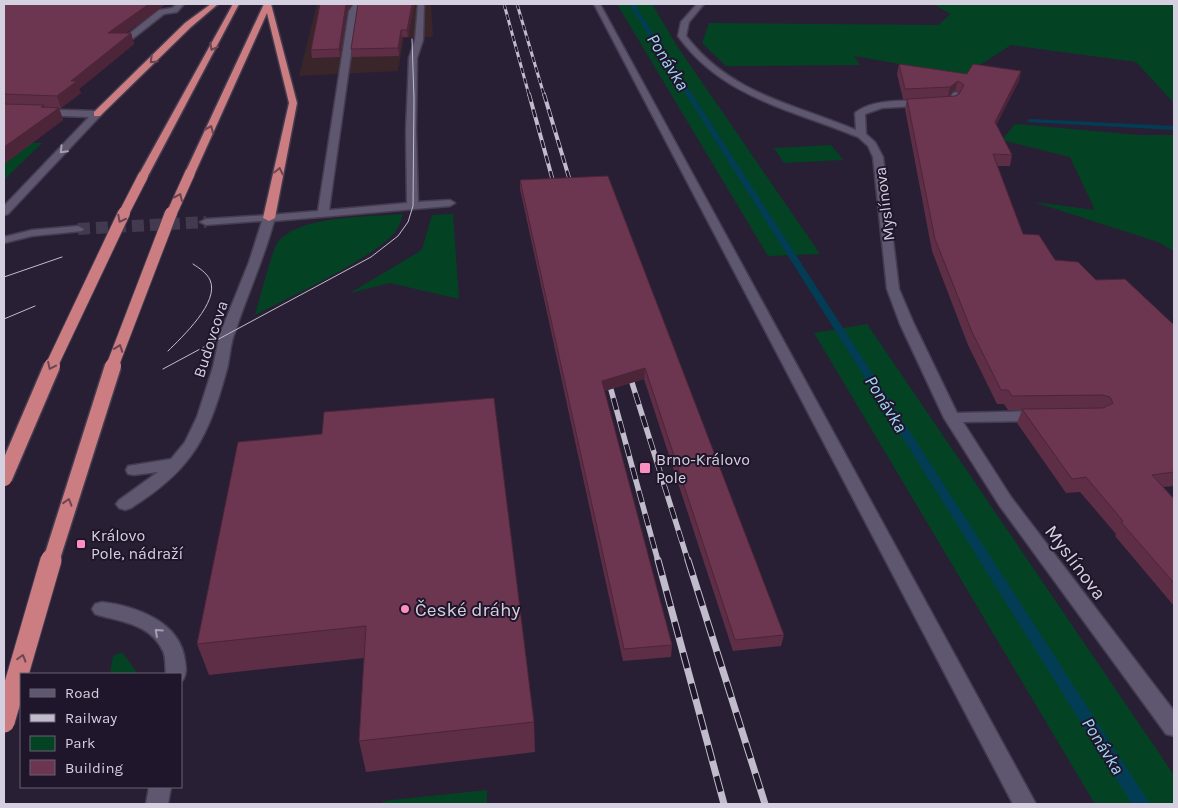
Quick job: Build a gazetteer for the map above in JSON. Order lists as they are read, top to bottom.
{
  "streets": {
    "street": ["Myslínova", "Budovcova"]
  },
  "water": ["Ponávka"],
  "places": {
    "transit": ["Brno-Královo Pole", "Královo Pole, nádraží"],
    "other": ["České dráhy"]
  },
  "legend": [
    "Road",
    "Railway",
    "Park",
    "Building"
  ]
}
